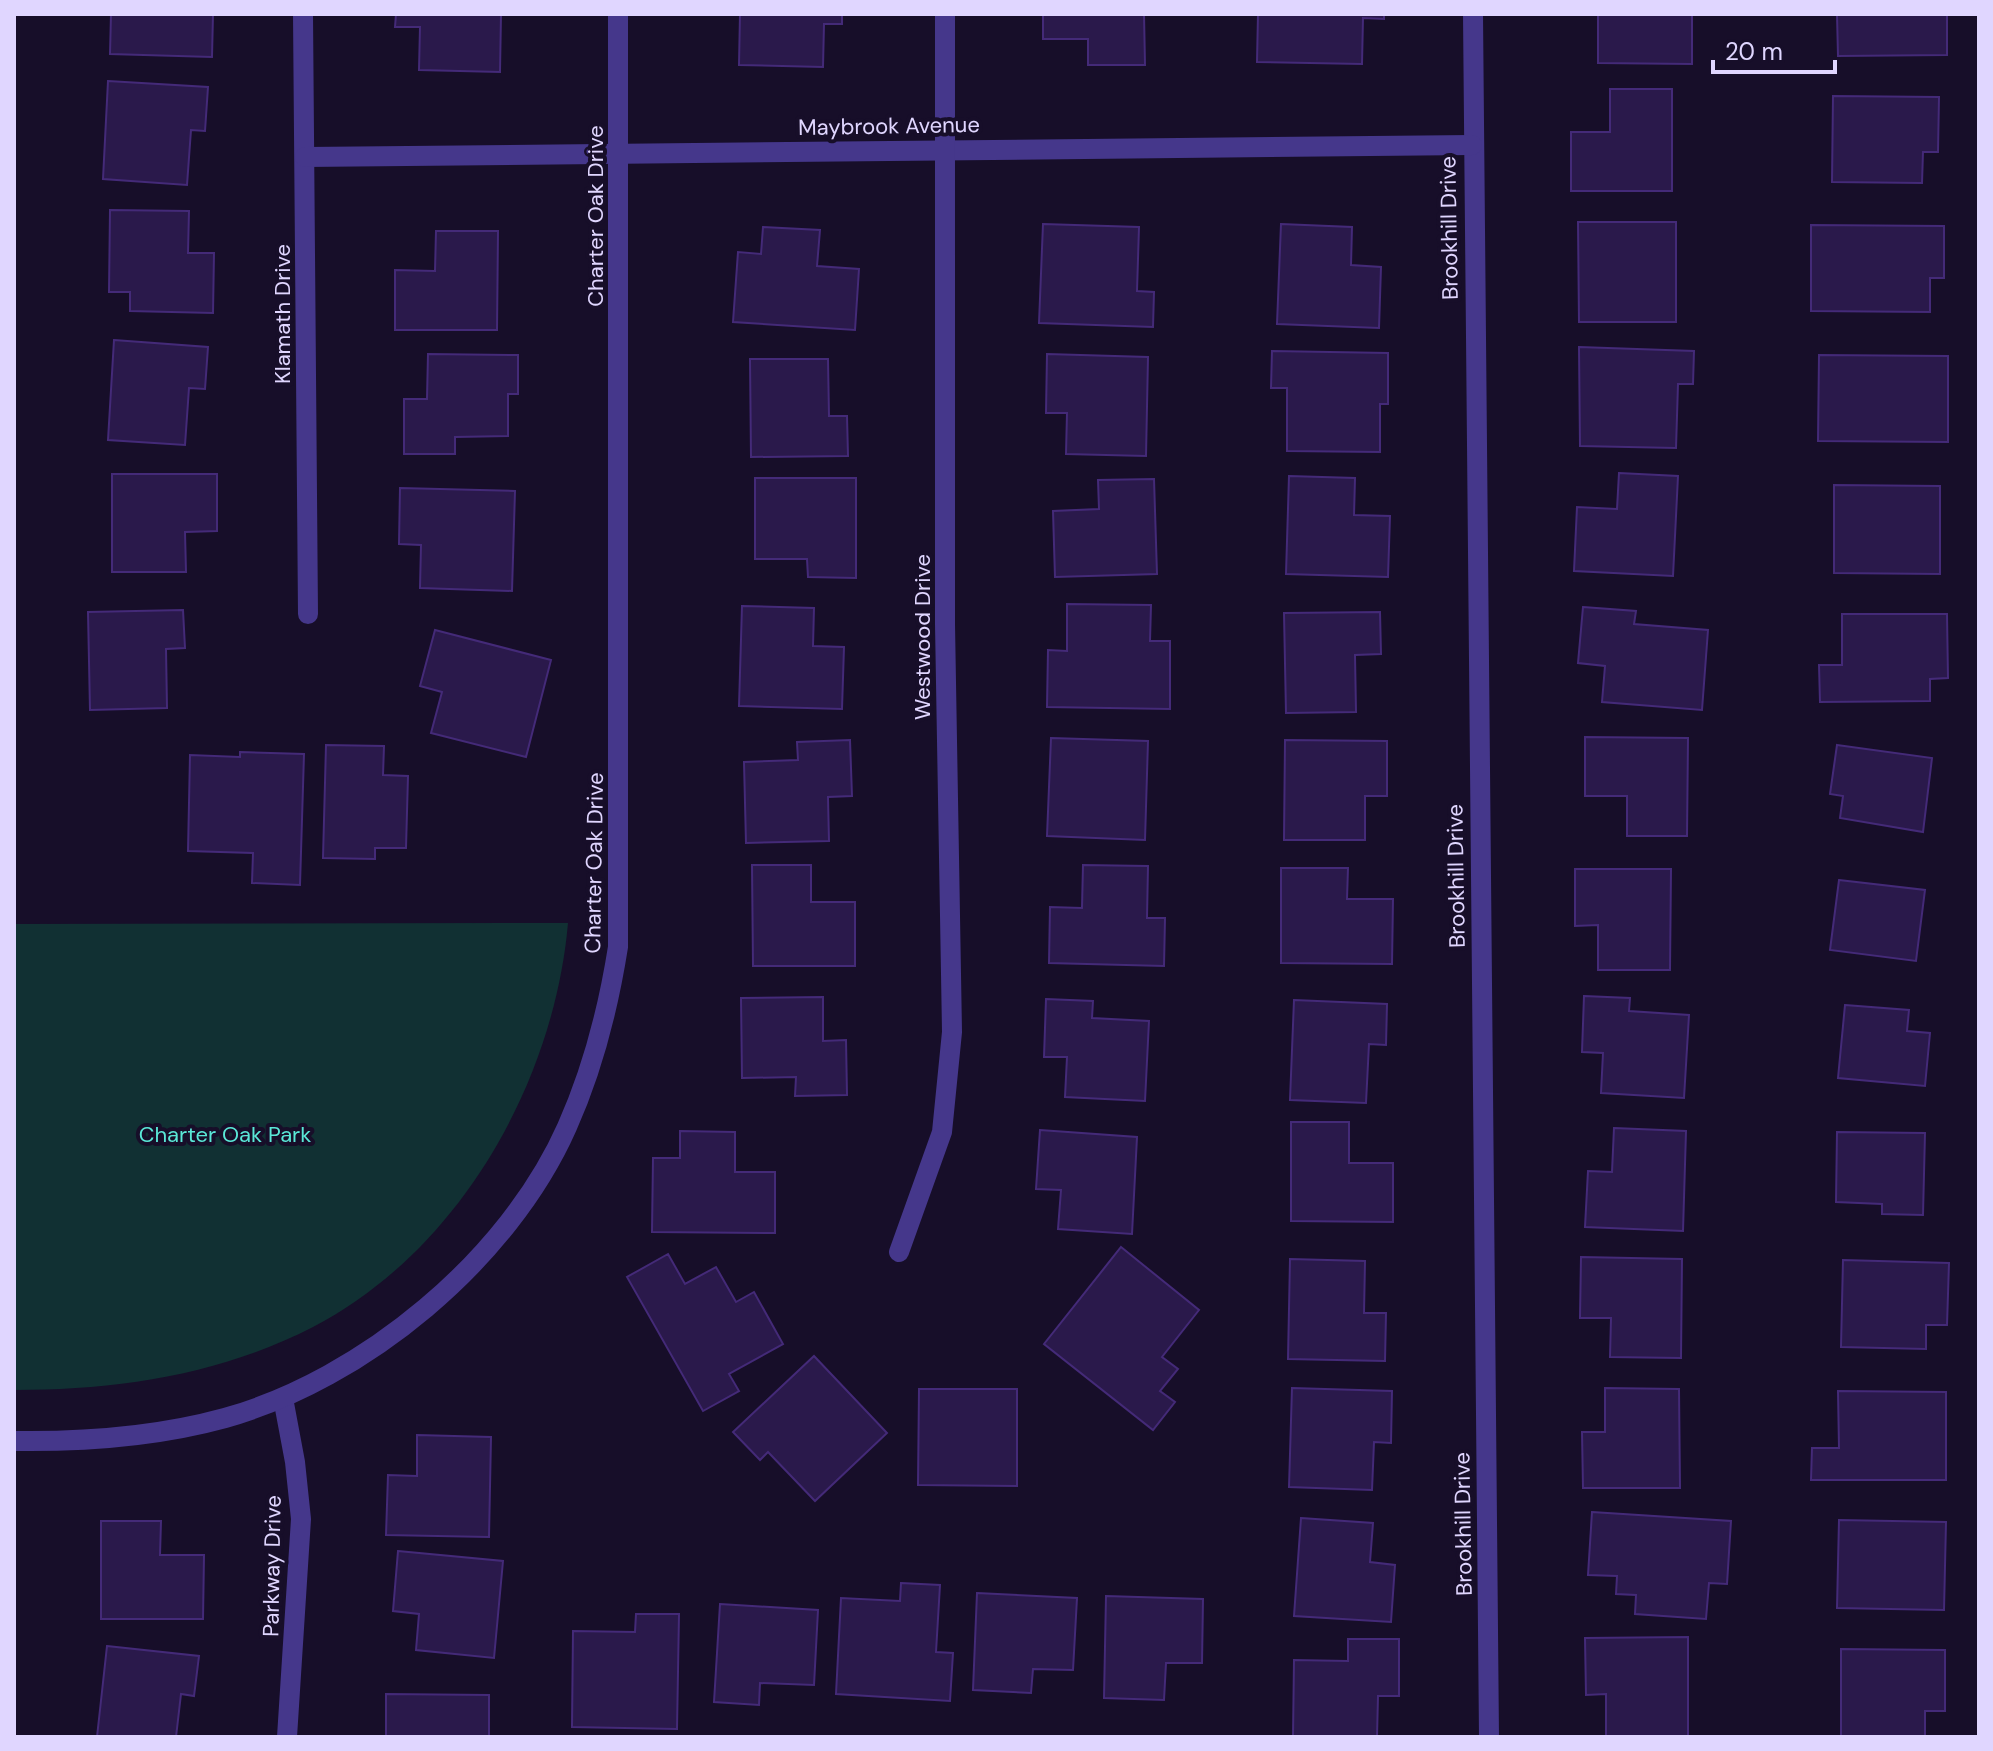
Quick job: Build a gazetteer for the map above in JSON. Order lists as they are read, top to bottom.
{
  "streets": {
    "street": [
      "Maybrook Avenue",
      "Charter Oak Drive",
      "Brookhill Drive",
      "Klamath Drive",
      "Westwood Drive",
      "Parkway Drive"
    ]
  },
  "crossings": [
    ["Maybrook Avenue", "Charter Oak Drive"],
    ["Maybrook Avenue", "Brookhill Drive"],
    ["Maybrook Avenue", "Klamath Drive"],
    ["Maybrook Avenue", "Westwood Drive"],
    ["Charter Oak Drive", "Parkway Drive"]
  ],
  "parks": ["Charter Oak Park"],
  "scale_bar": "20 m"
}
